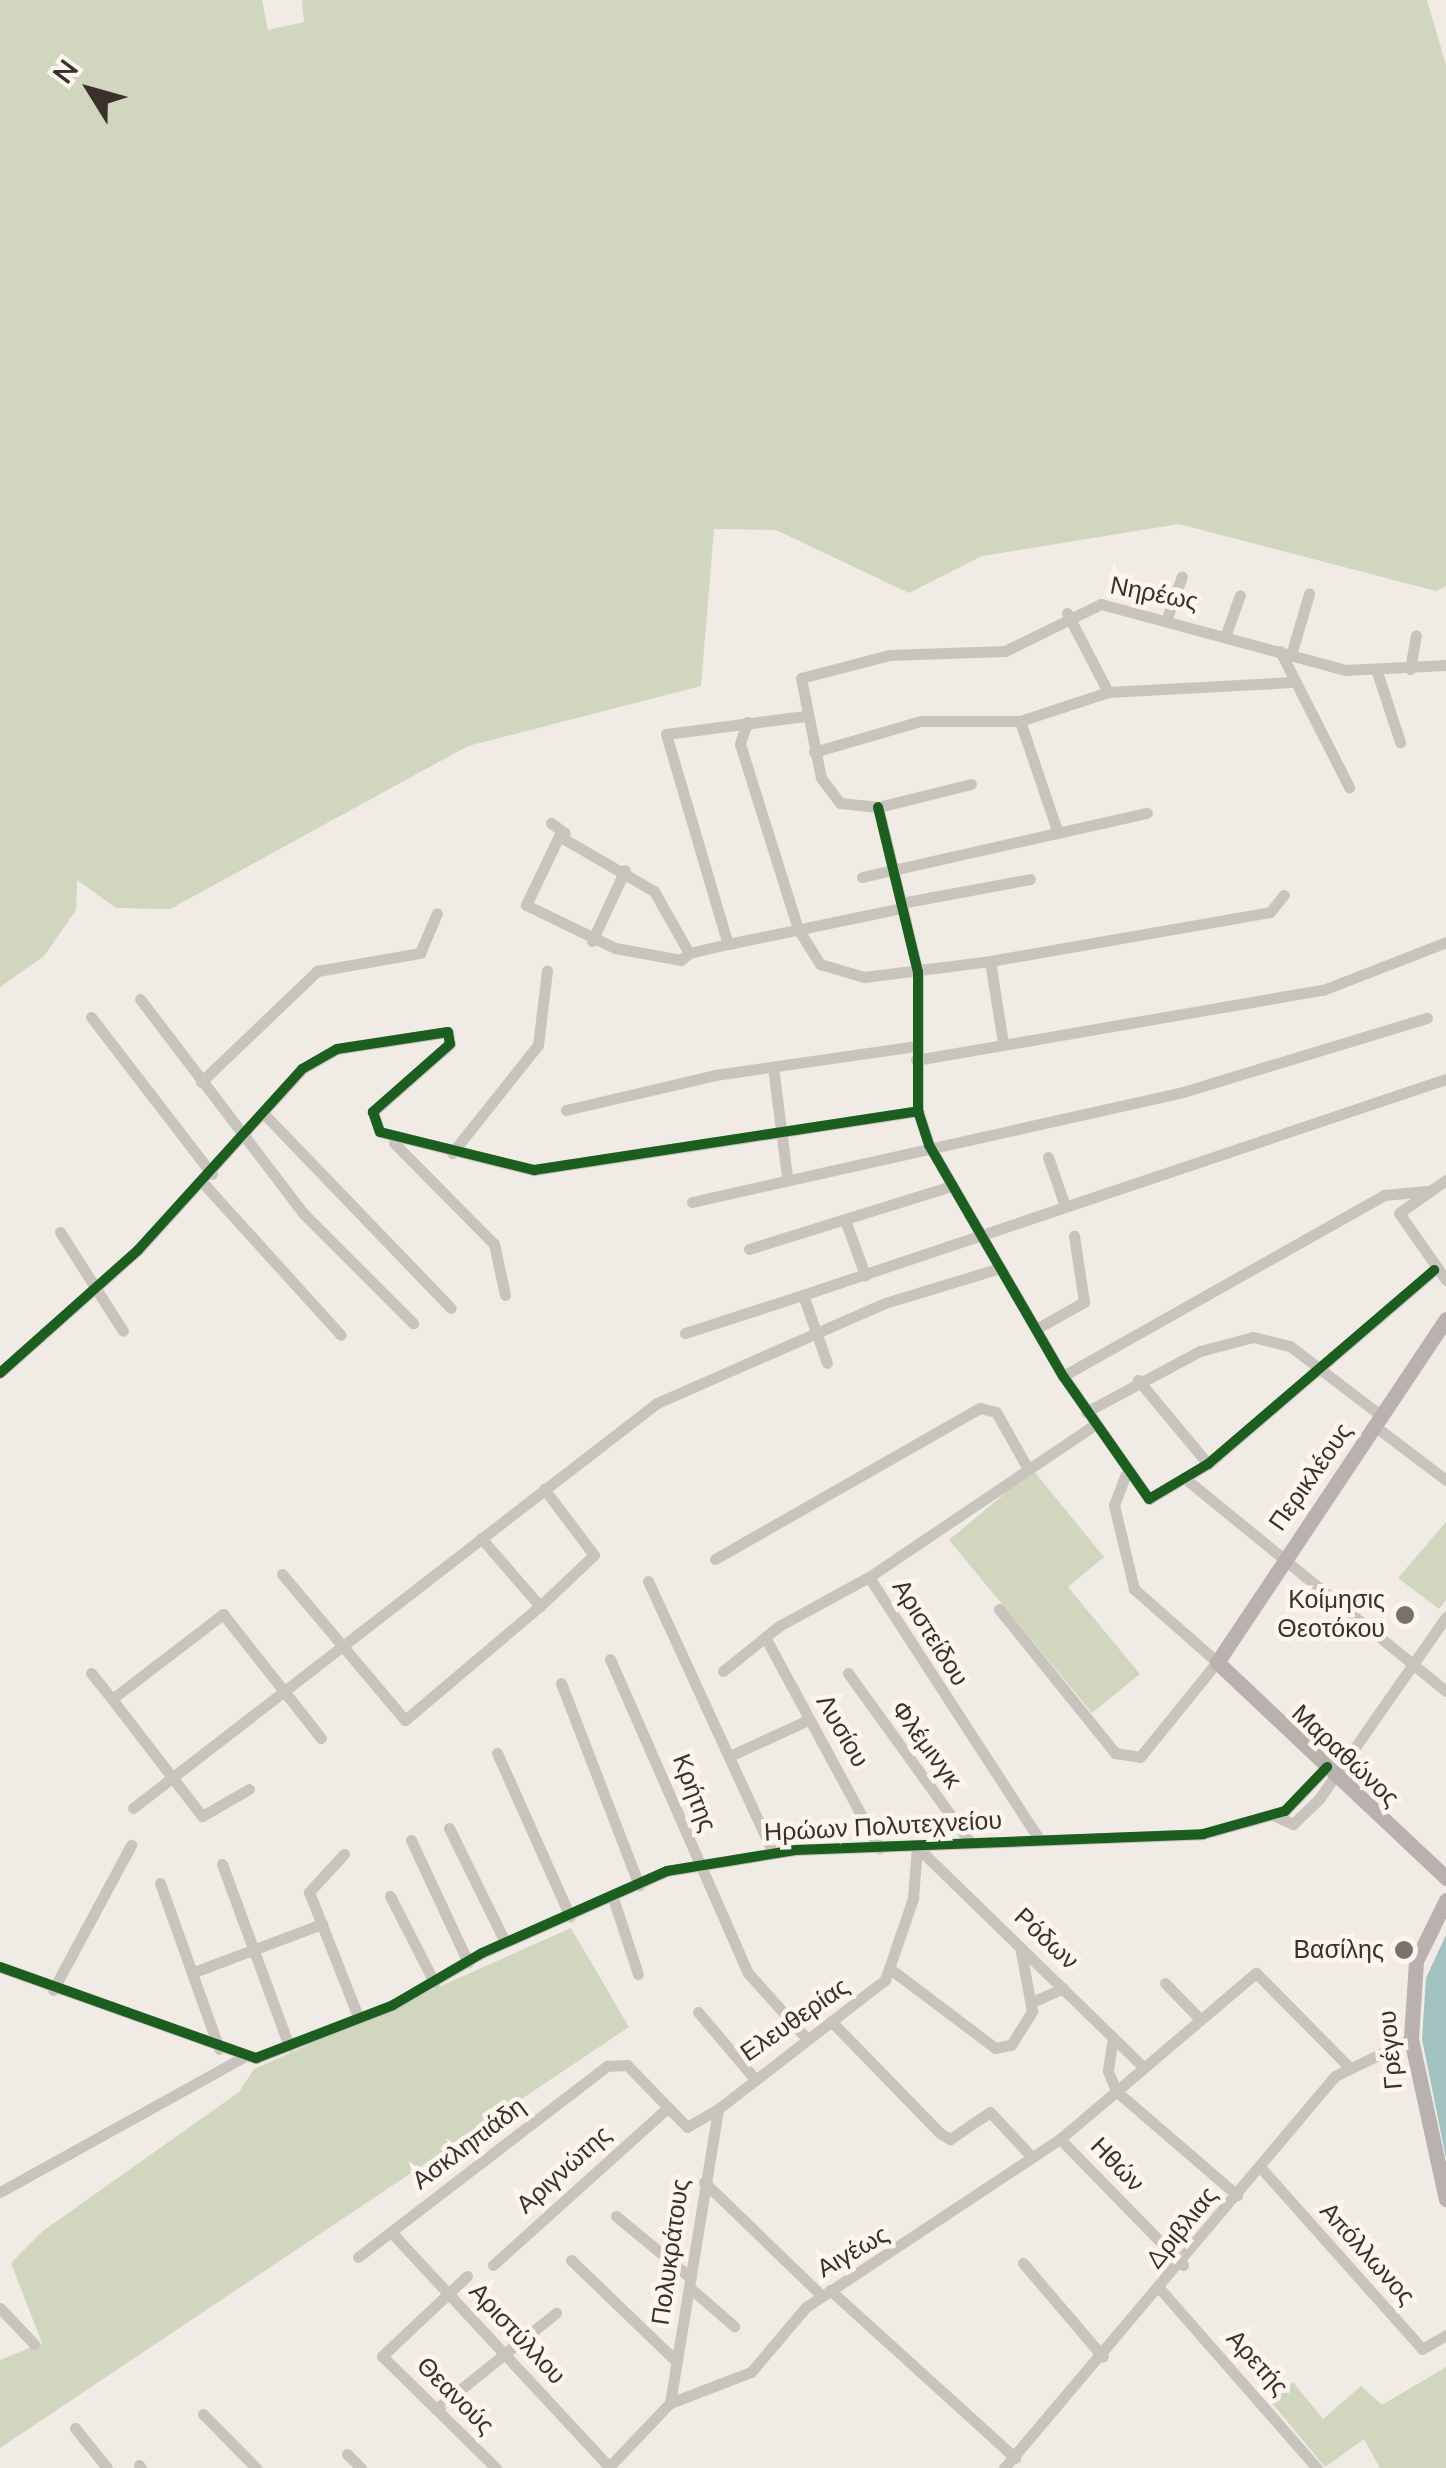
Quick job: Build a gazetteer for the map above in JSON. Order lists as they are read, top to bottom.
{
  "streets": {
    "main road": ["Περικλέους", "Μαραθώνος", "Γρέγου"],
    "street": [
      "Νηρέως",
      "Αριστείδου",
      "Λυσίου",
      "Φλέμινγκ",
      "Κρήτης",
      "Ηρώων Πολυτεχνείου",
      "Ρόδων",
      "Ελευθερίας",
      "Ασκληπιάδη",
      "Ηθών",
      "Αριγνώτης",
      "Δριβλιας",
      "Πολυκράτους",
      "Αιγέως",
      "Απόλλωνος",
      "Αριστύλλου",
      "Αρετής",
      "Θεανούς"
    ]
  },
  "crossings": [
    ["Περικλέους", "Μαραθώνος"],
    ["Αριστείδου", "Ηρώων Πολυτεχνείου"],
    ["Λυσίου", "Ηρώων Πολυτεχνείου"],
    ["Φλέμινγκ", "Ηρώων Πολυτεχνείου"],
    ["Μαραθώνος", "Ηρώων Πολυτεχνείου"],
    ["Κρήτης", "Ηρώων Πολυτεχνείου"],
    ["Κρήτης", "Ελευθερίας"],
    ["Ηρώων Πολυτεχνείου", "Ρόδων"],
    ["Ηρώων Πολυτεχνείου", "Ελευθερίας"],
    ["Ρόδων", "Ελευθερίας"],
    ["Ρόδων", "Αιγέως"],
    ["Ελευθερίας", "Πολυκράτους"],
    ["Γρέγου", "Δριβλιας"],
    ["Ασκληπιάδη", "Αριγνώτης"],
    ["Ασκληπιάδη", "Αριστύλλου"],
    ["Ηθών", "Δριβλιας"],
    ["Ηθών", "Αιγέως"],
    ["Δριβλιας", "Αιγέως"],
    ["Δριβλιας", "Απόλλωνος"],
    ["Δριβλιας", "Αρετής"],
    ["Πολυκράτους", "Αιγέως"],
    ["Αριστύλλου", "Θεανούς"]
  ],
  "places": ["Κοίμησις Θεοτόκου", "Βασίλης"],
  "north": "top left"
}
